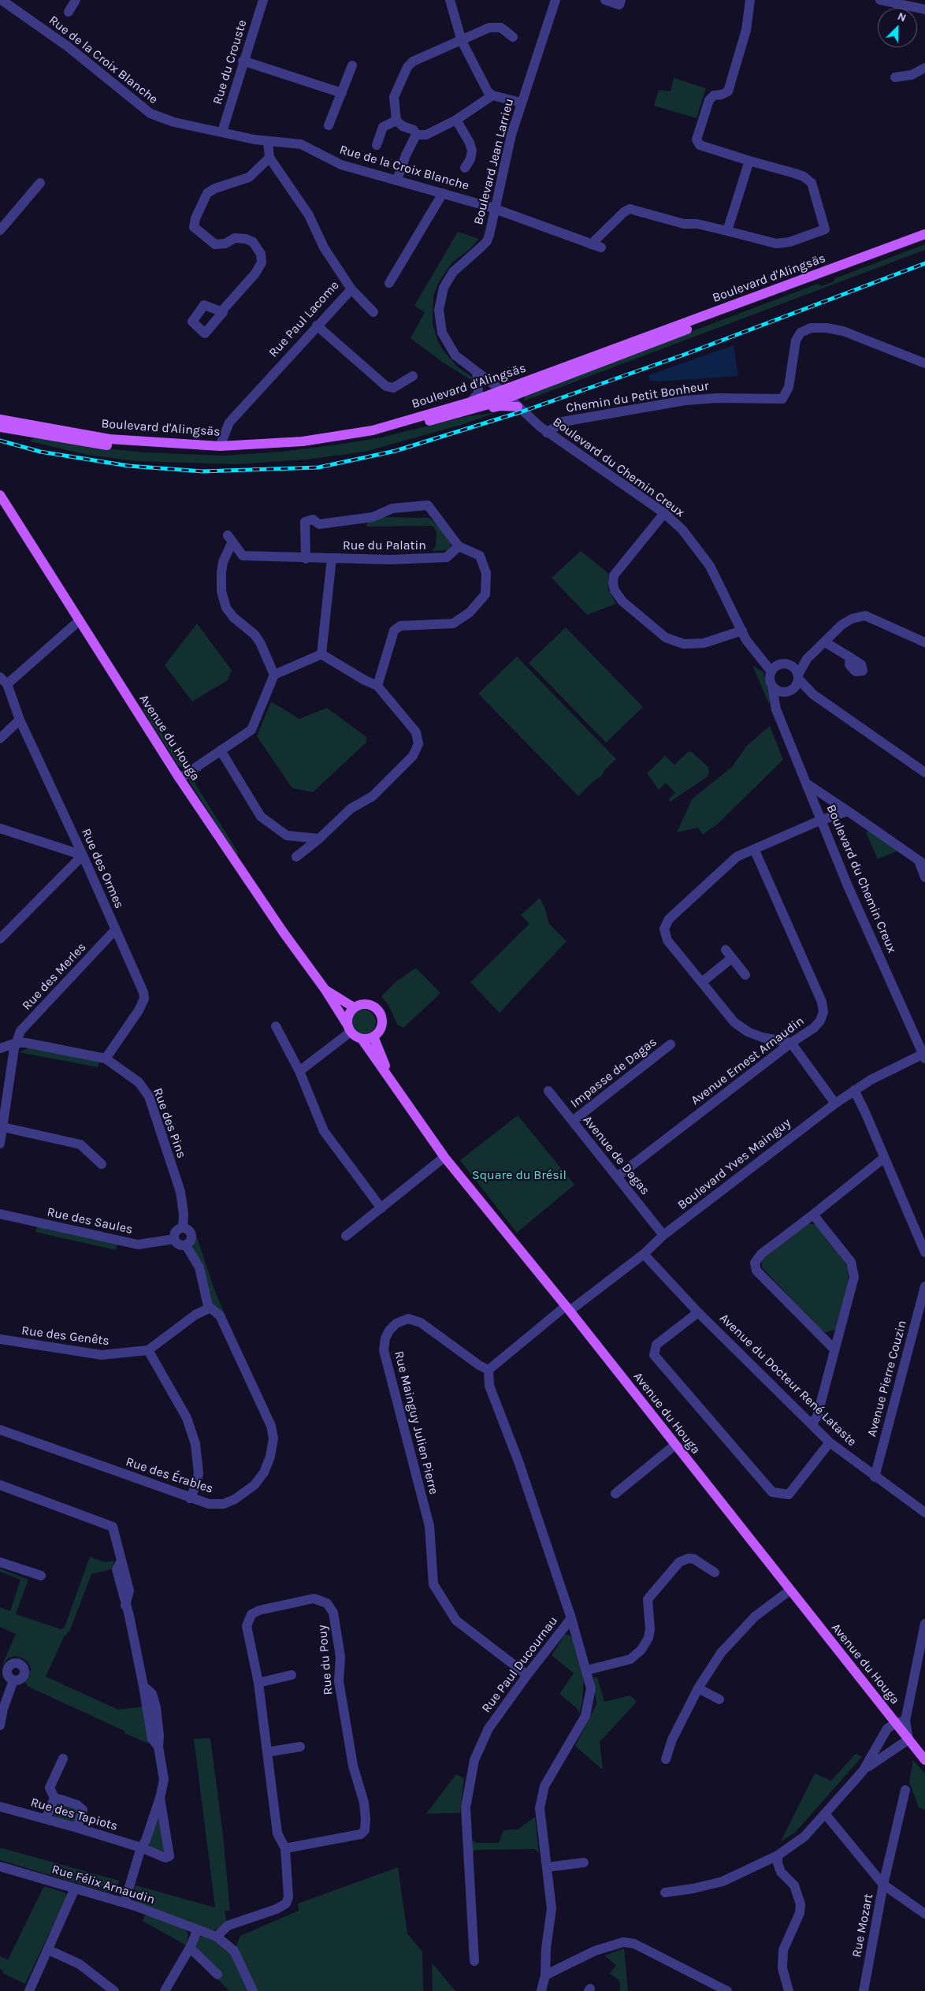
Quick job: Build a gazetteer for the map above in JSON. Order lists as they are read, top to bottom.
{
  "streets": {
    "main road": ["Boulevard d'Alingsäs", "Avenue du Houga"],
    "street": [
      "Rue de la Croix Blanche",
      "Rue du Crouste",
      "Boulevard Jean Larrieu",
      "Rue Paul Lacome",
      "Chemin du Petit Bonheur",
      "Boulevard du Chemin Creux",
      "Rue du Palatin",
      "Rue des Ormes",
      "Rue des Merles",
      "Avenue Ernest Arnaudin",
      "Impasse de Dagas",
      "Rue des Pins",
      "Avenue de Dagas",
      "Boulevard Yves Mainguy",
      "Rue des Saules",
      "Rue des Genêts",
      "Avenue Pierre Couzin",
      "Avenue du Docteur René Lataste",
      "Rue Mainguy Julien Pierre",
      "Rue des Érables",
      "Rue du Pouy",
      "Rue Paul Ducournau",
      "Rue des Tapiots",
      "Rue Félix Arnaudin",
      "Rue Mozart"
    ]
  },
  "crossings": [
    ["Rue de la Croix Blanche", "Rue du Crouste"],
    ["Rue de la Croix Blanche", "Boulevard Jean Larrieu"],
    ["Rue de la Croix Blanche", "Rue Paul Lacome"],
    ["Boulevard Jean Larrieu", "Boulevard d'Alingsäs"],
    ["Boulevard Jean Larrieu", "Boulevard du Chemin Creux"],
    ["Boulevard d'Alingsäs", "Rue Paul Lacome"],
    ["Boulevard d'Alingsäs", "Boulevard du Chemin Creux"],
    ["Chemin du Petit Bonheur", "Boulevard du Chemin Creux"],
    ["Boulevard du Chemin Creux", "Boulevard Yves Mainguy"],
    ["Avenue du Houga", "Boulevard Yves Mainguy"],
    ["Rue des Ormes", "Rue des Merles"],
    ["Rue des Ormes", "Rue des Pins"],
    ["Rue des Merles", "Rue des Pins"],
    ["Avenue Ernest Arnaudin", "Avenue de Dagas"],
    ["Impasse de Dagas", "Avenue de Dagas"],
    ["Rue des Pins", "Rue des Saules"],
    ["Avenue de Dagas", "Boulevard Yves Mainguy"],
    ["Boulevard Yves Mainguy", "Avenue du Docteur René Lataste"],
    ["Avenue Pierre Couzin", "Avenue du Docteur René Lataste"],
    ["Rue Mainguy Julien Pierre", "Rue Paul Ducournau"],
    ["Rue du Pouy", "Rue Félix Arnaudin"]
  ],
  "parks": ["Square du Brésil"],
  "north": "top right"
}
